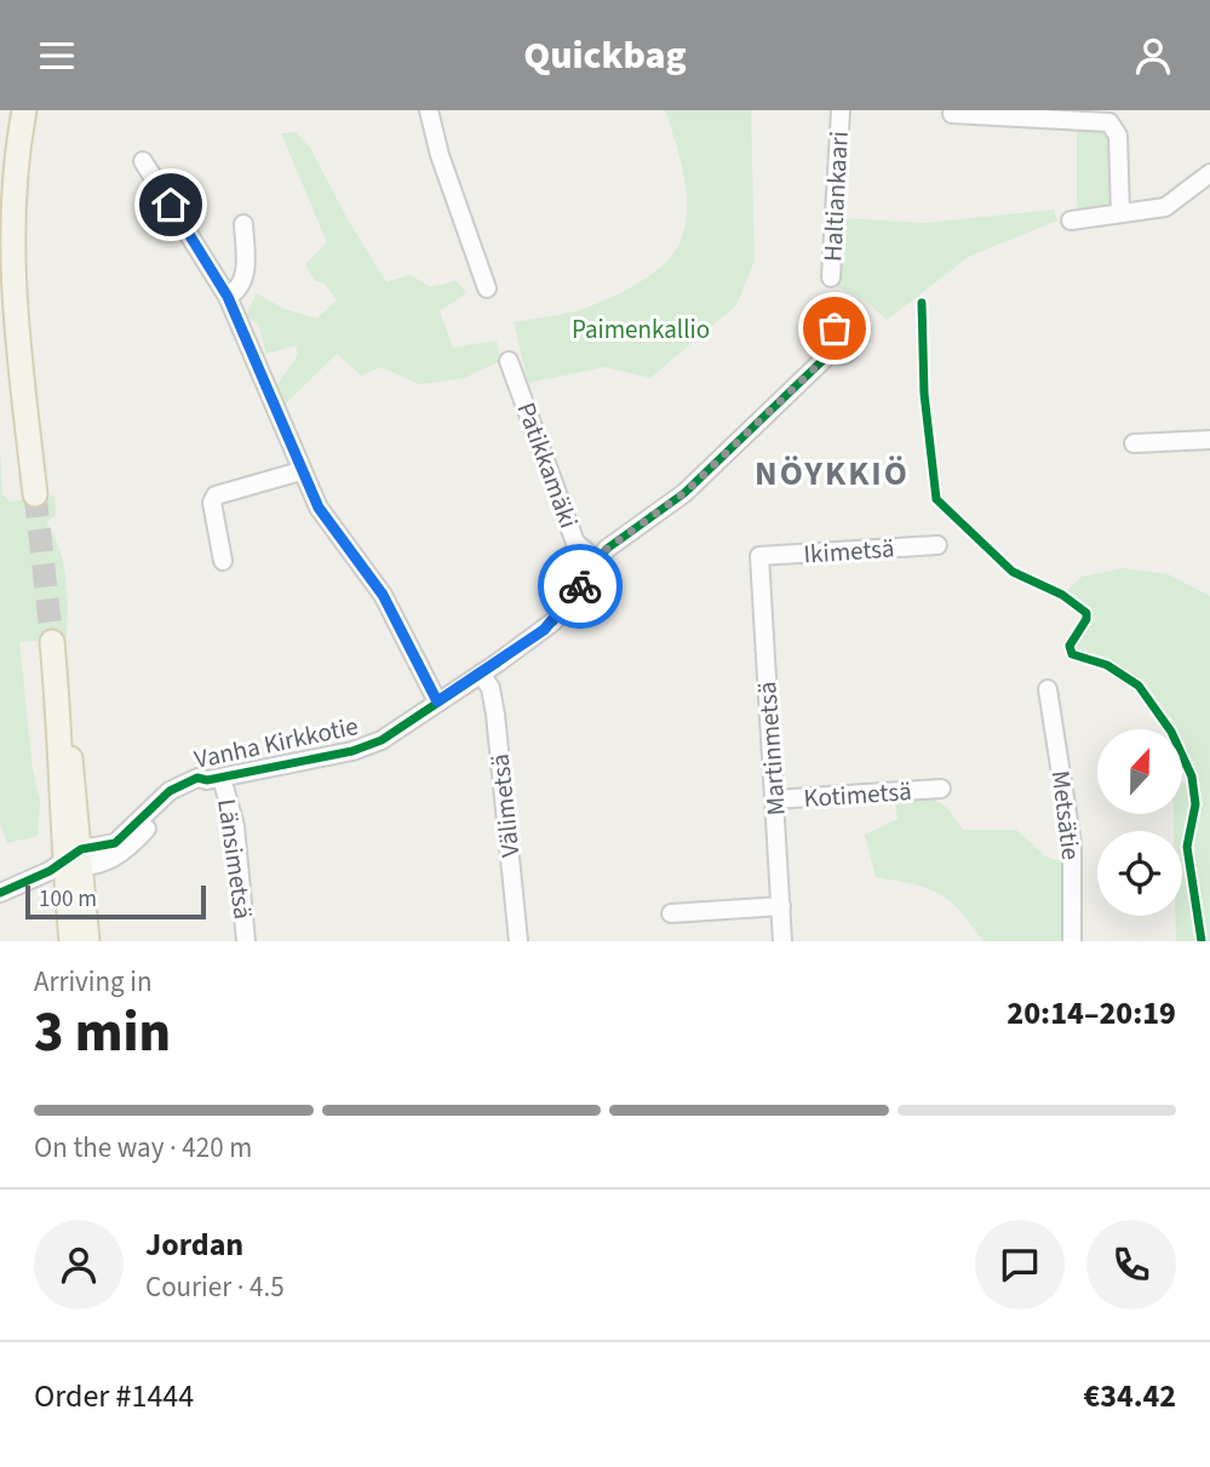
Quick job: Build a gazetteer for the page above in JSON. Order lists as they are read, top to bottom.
{
  "streets": {
    "street": [
      "Haltiankaari",
      "Patikkamäki",
      "Ikimetsä",
      "Vanha Kirkkotie",
      "Martinmetsä",
      "Kotimetsä",
      "Välimetsä",
      "Metsätie",
      "Länsimetsä"
    ]
  },
  "crossings": [
    ["Patikkamäki", "Vanha Kirkkotie"],
    ["Ikimetsä", "Martinmetsä"],
    ["Vanha Kirkkotie", "Välimetsä"],
    ["Vanha Kirkkotie", "Länsimetsä"],
    ["Martinmetsä", "Kotimetsä"]
  ],
  "districts": ["NÖYKKIÖ"],
  "parks": ["Paimenkallio"],
  "scale_bar": "100 m",
  "north": "top",
  "page": {
    "header": "Quickbag",
    "scale": "100 m",
    "heading": ["3 min", "Arriving in", "20:14–20:19"],
    "panel": [
      "Jordan",
      "Courier · 4.5",
      "Order #1444",
      "€34.42"
    ],
    "bar": "On the way · 420 m"
  }
}
